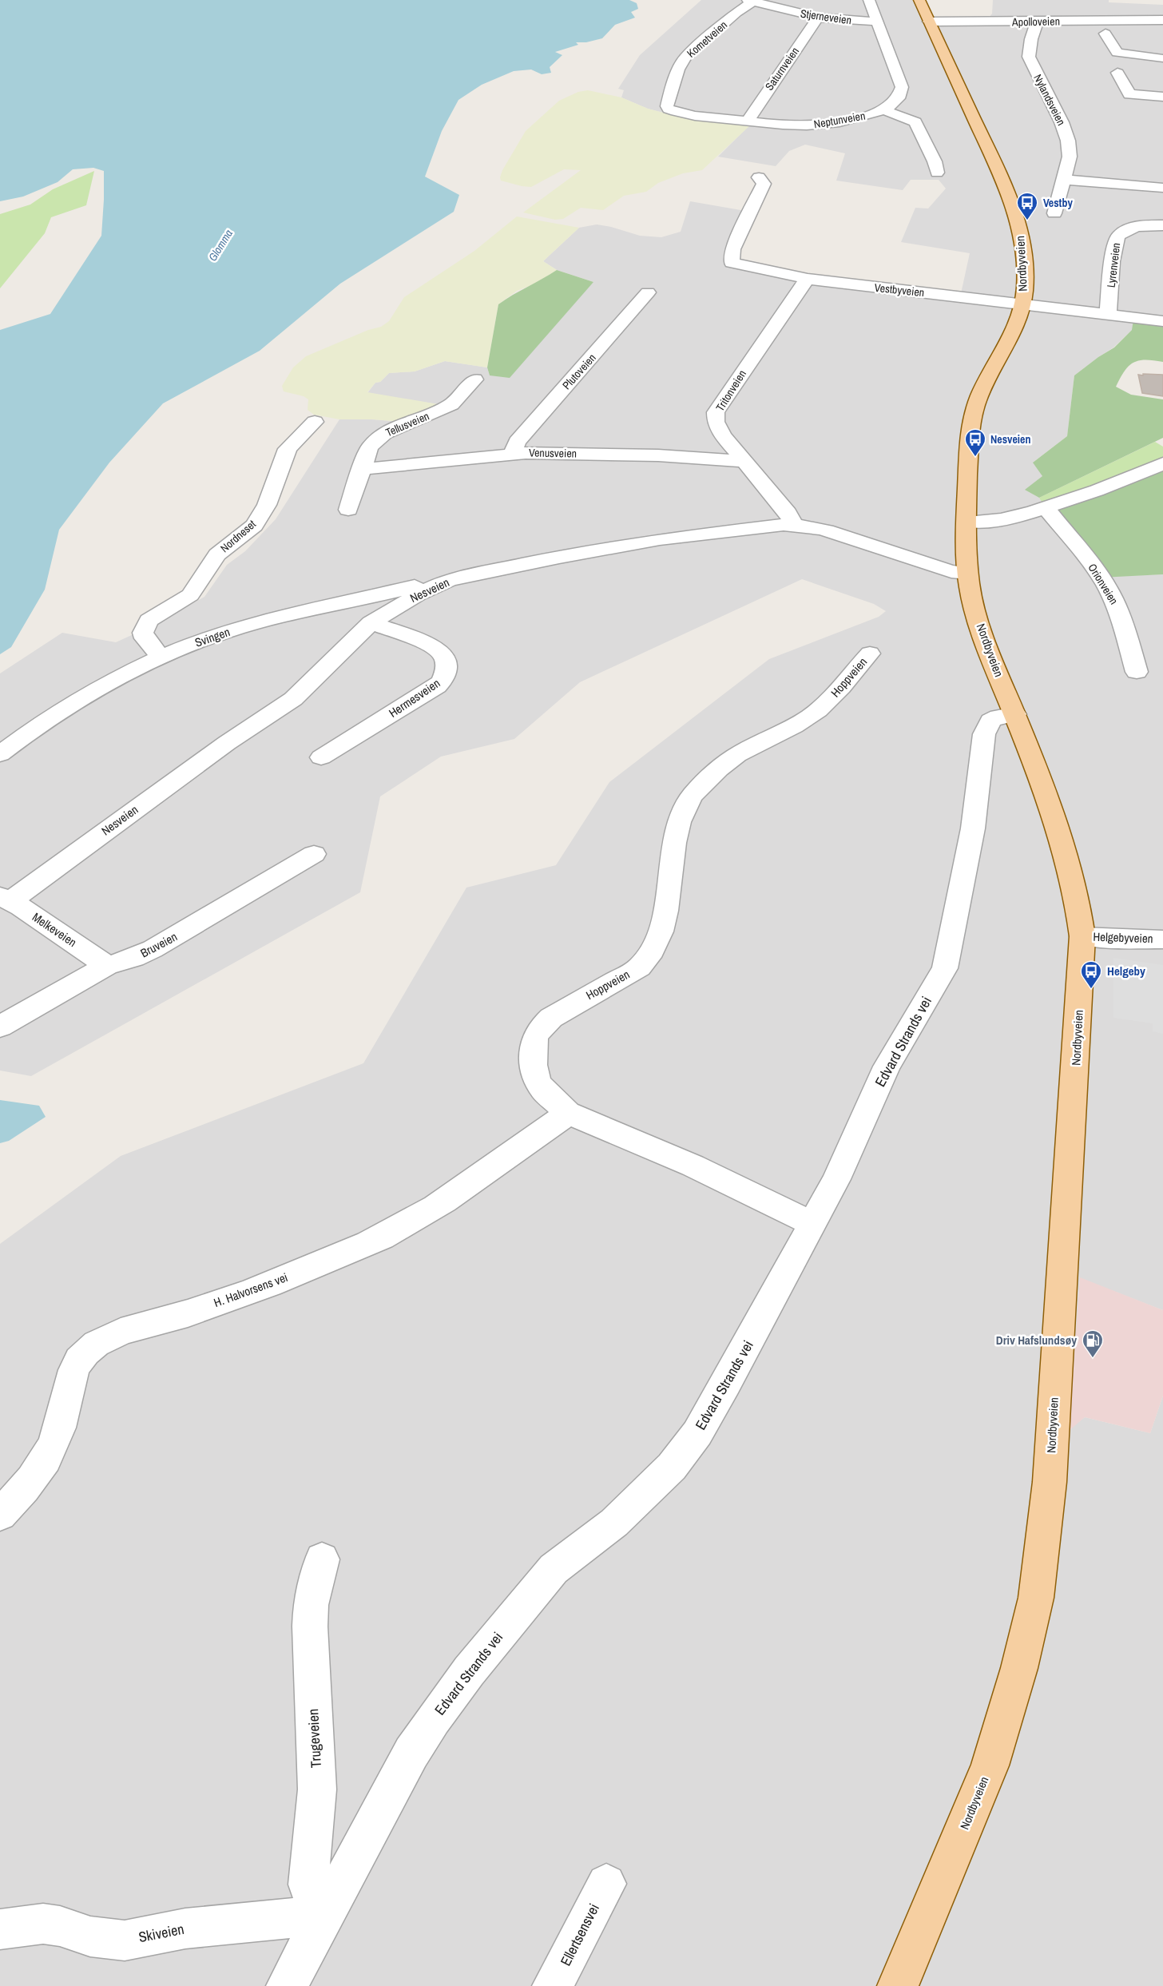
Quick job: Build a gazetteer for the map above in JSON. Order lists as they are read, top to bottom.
{
  "streets": {
    "main road": ["Nordbyveien"],
    "street": [
      "Stjerneveien",
      "Apolloveien",
      "Kometveien",
      "Saturnveien",
      "Nylandsveien",
      "Neptunveien",
      "Lyrenveien",
      "Vestbyveien",
      "Plutoveien",
      "Tritonveien",
      "Tellusveien",
      "Venusveien",
      "Nordneset",
      "Orionveien",
      "Nesveien",
      "Svingen",
      "Hoppveien",
      "Hermesveien",
      "Melkeveien",
      "Helgebyveien",
      "Bruveien",
      "Edvard Strands vei",
      "H. Halvorsens vei",
      "Trugeveien",
      "Skiveien",
      "Ellertsensvei"
    ]
  },
  "crossings": [
    ["Stjerneveien", "Kometveien"],
    ["Stjerneveien", "Saturnveien"],
    ["Stjerneveien", "Neptunveien"],
    ["Apolloveien", "Nylandsveien"],
    ["Apolloveien", "Nordbyveien"],
    ["Kometveien", "Neptunveien"],
    ["Saturnveien", "Neptunveien"],
    ["Nordbyveien", "Vestbyveien"],
    ["Nordbyveien", "Nesveien"],
    ["Nordbyveien", "Helgebyveien"],
    ["Nordbyveien", "Edvard Strands vei"],
    ["Lyrenveien", "Vestbyveien"],
    ["Vestbyveien", "Tritonveien"],
    ["Plutoveien", "Venusveien"],
    ["Tritonveien", "Venusveien"],
    ["Tritonveien", "Nesveien"],
    ["Tellusveien", "Venusveien"],
    ["Nordneset", "Svingen"],
    ["Nesveien", "Svingen"],
    ["Nesveien", "Hermesveien"],
    ["Nesveien", "Melkeveien"],
    ["Hoppveien", "Edvard Strands vei"],
    ["Hoppveien", "H. Halvorsens vei"],
    ["Melkeveien", "Bruveien"],
    ["Edvard Strands vei", "Trugeveien"],
    ["Edvard Strands vei", "Skiveien"],
    ["Trugeveien", "Skiveien"]
  ],
  "water": ["Glomma"],
  "places": {
    "bus stop": ["Vestby", "Nesveien", "Helgeby"],
    "fuel station": ["Driv Hafslundsøy"]
  }
}
